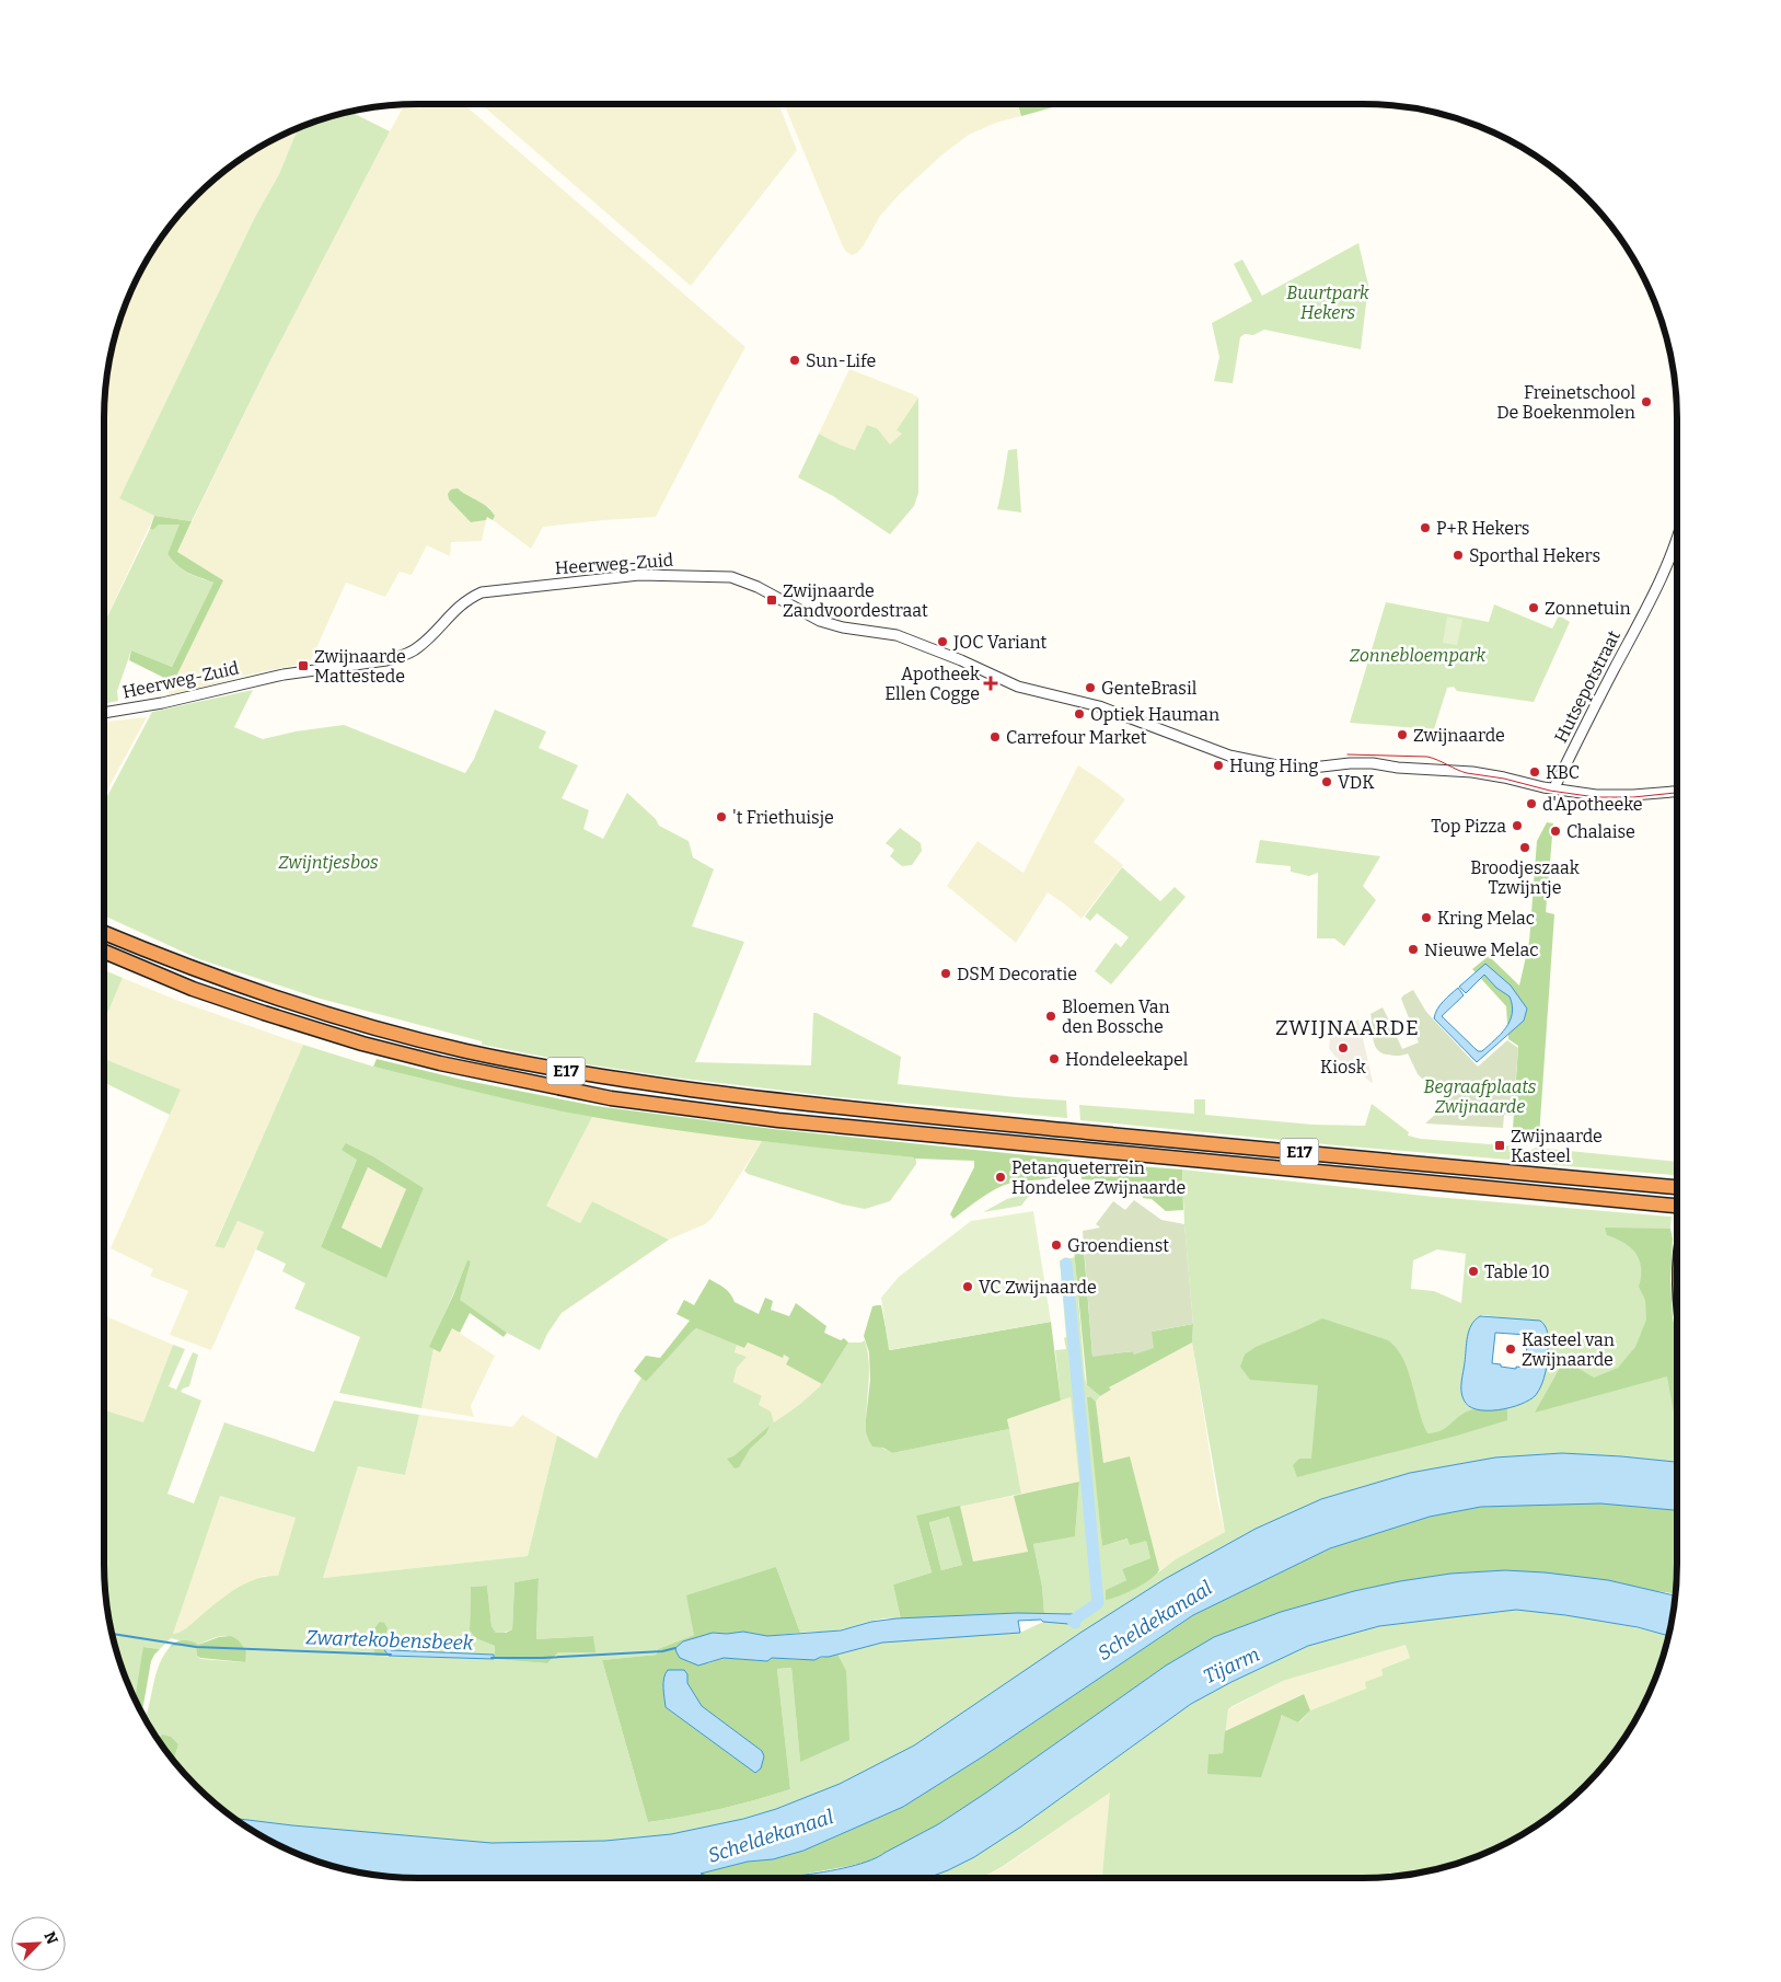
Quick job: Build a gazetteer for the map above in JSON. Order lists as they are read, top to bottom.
{
  "streets": {
    "highway": ["E17"],
    "street": ["Heerweg-Zuid", "Hutsepotstraat"]
  },
  "crossings": [
    ["Heerweg-Zuid", "Hutsepotstraat"]
  ],
  "districts": ["ZWIJNAARDE"],
  "water": ["Scheldekanaal", "Zwartekobensbeek", "Tijarm"],
  "parks": [
    "Buurtpark Hekers",
    "Zonnebloempark",
    "Zwijntjesbos",
    "Begraafplaats Zwijnaarde"
  ],
  "places": {
    "other": [
      "Sun-Life",
      "Freinetschool De Boekenmolen",
      "P+R Hekers",
      "Sporthal Hekers",
      "Zonnetuin",
      "JOC Variant",
      "GenteBrasil",
      "Optiek Hauman",
      "Zwijnaarde",
      "Carrefour Market",
      "Hung Hing",
      "KBC",
      "VDK",
      "d'Apotheeke",
      "'t Friethuisje",
      "Top Pizza",
      "Chalaise",
      "Broodjeszaak Tzwijntje",
      "Kring Melac",
      "Nieuwe Melac",
      "DSM Decoratie",
      "Bloemen Van den Bossche",
      "Kiosk",
      "Hondeleekapel",
      "Petanqueterrein Hondelee Zwijnaarde",
      "Groendienst",
      "Table 10",
      "VC Zwijnaarde",
      "Kasteel van Zwijnaarde"
    ],
    "transit": ["Zwijnaarde Zandvoordestraat", "Zwijnaarde Mattestede", "Zwijnaarde Kasteel"],
    "health": ["Apotheek Ellen Cogge"]
  },
  "north": "top right"
}
